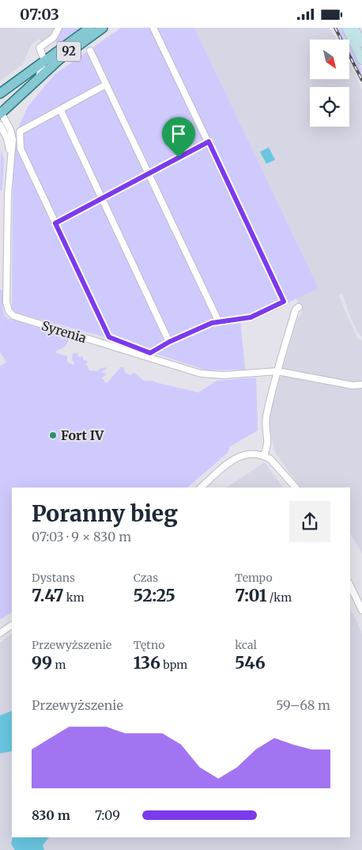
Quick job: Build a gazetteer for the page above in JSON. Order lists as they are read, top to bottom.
{
  "streets": {
    "main road": ["92"],
    "street": ["Syrenia"]
  },
  "crossings": [
    ["92", "Syrenia"]
  ],
  "places": ["Fort IV"],
  "north": "bottom right",
  "page": {
    "status": "07:03",
    "heading": ["Poranny bieg", "07:03 · 9 × 830 m"],
    "stats": [
      ["Dystans", "7.47 km"],
      ["Czas", "52:25"],
      ["Tempo", "7:01 /km"],
      ["Przewyższenie", "99 m"],
      ["Tętno", "136 bpm"],
      ["kcal", "546"]
    ],
    "chart": ["Przewyższenie", "59–68 m"],
    "list": [
      {
        "name": "830 m",
        "note": "7:09"
      }
    ]
  }
}
